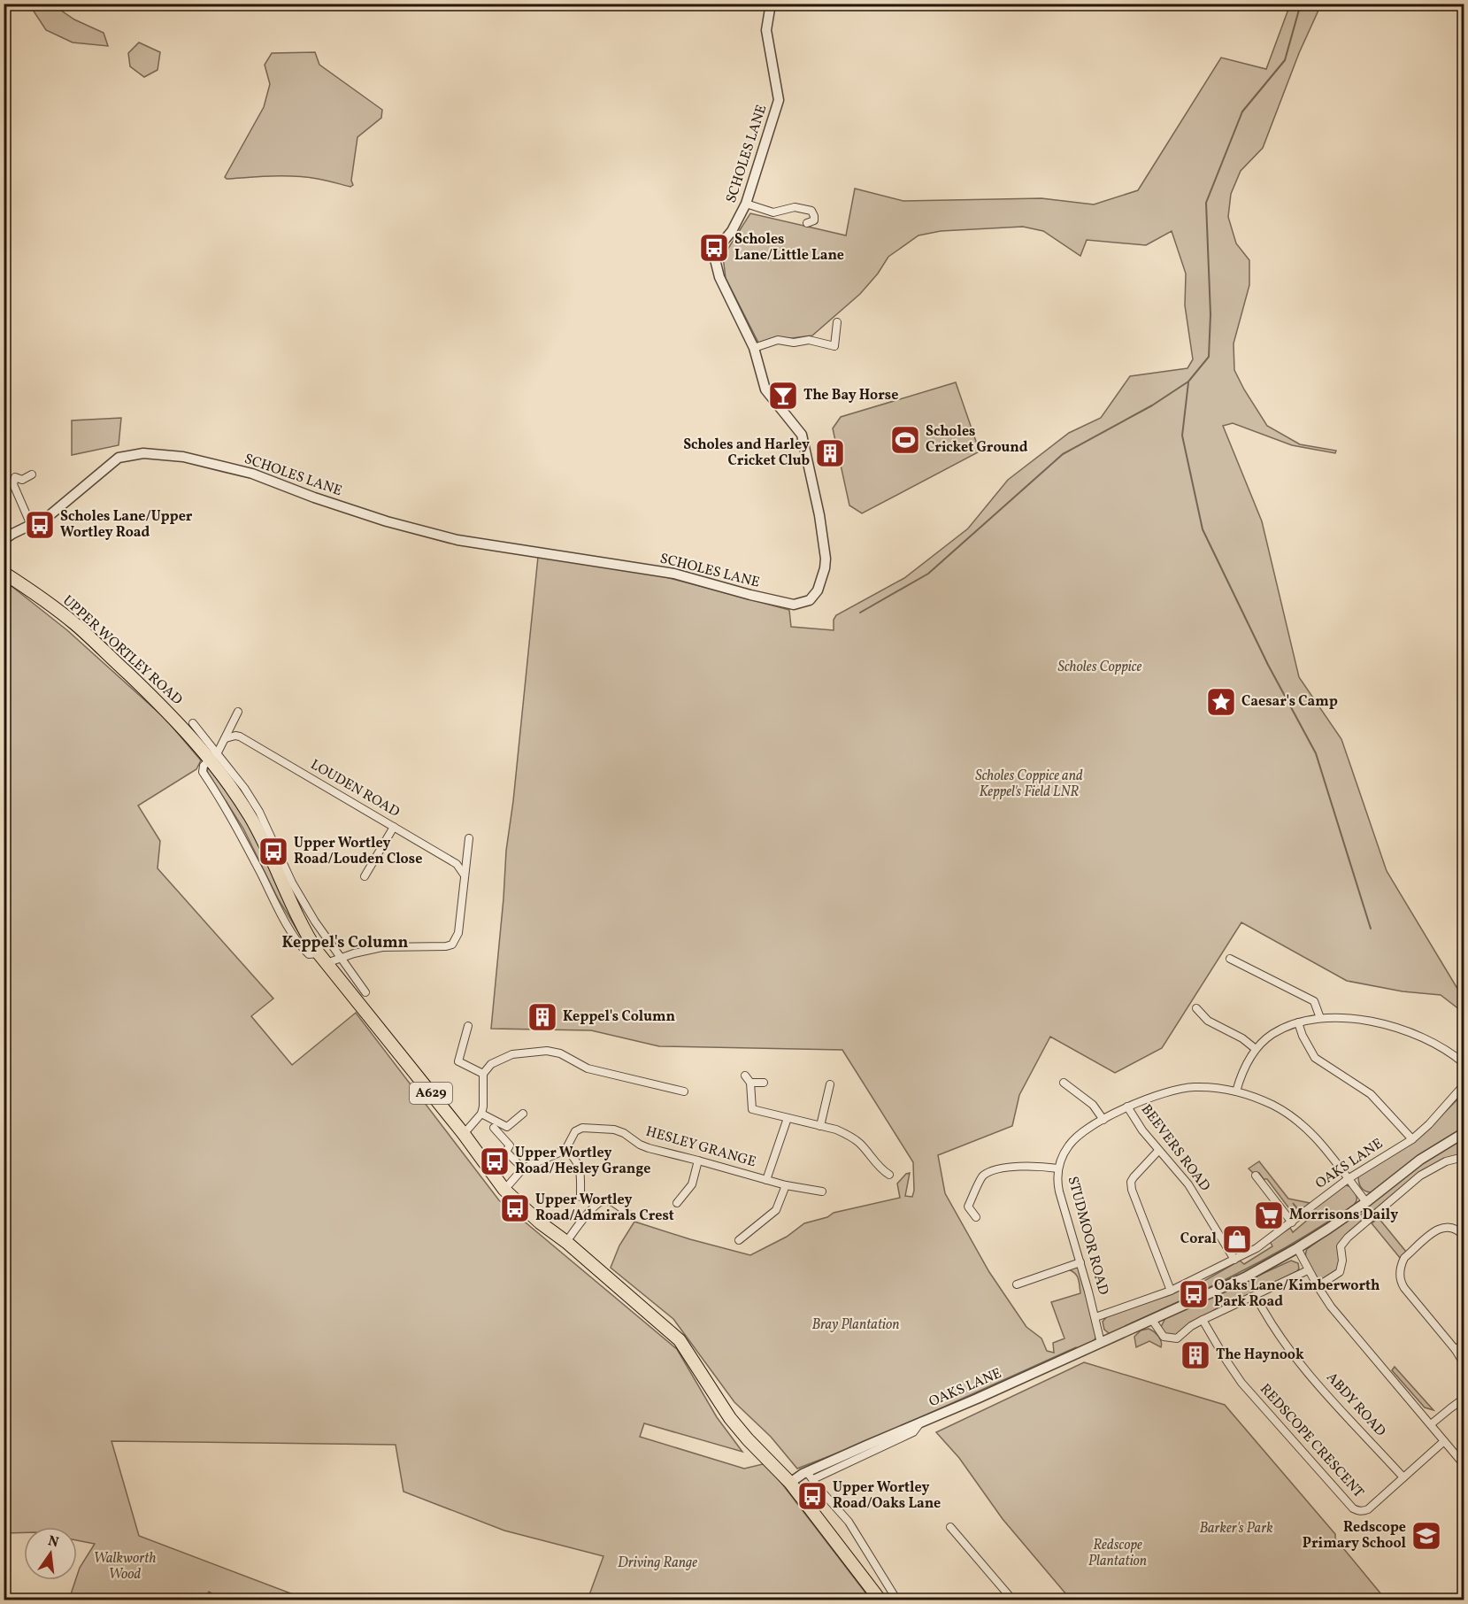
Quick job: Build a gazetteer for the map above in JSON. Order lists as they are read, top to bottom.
{
  "streets": {
    "main road": ["UPPER WORTLEY ROAD", "A629"],
    "street": [
      "SCHOLES LANE",
      "LOUDEN ROAD",
      "HESLEY GRANGE",
      "BEEVERS ROAD",
      "OAKS LANE",
      "STUDMOOR ROAD",
      "ABDY ROAD",
      "REDSCOPE CRESCENT"
    ]
  },
  "crossings": [
    ["UPPER WORTLEY ROAD", "OAKS LANE"],
    ["BEEVERS ROAD", "OAKS LANE"],
    ["BEEVERS ROAD", "STUDMOOR ROAD"],
    ["OAKS LANE", "STUDMOOR ROAD"],
    ["ABDY ROAD", "REDSCOPE CRESCENT"]
  ],
  "districts": ["Keppel's Column"],
  "parks": [
    "Scholes Coppice",
    "Scholes Coppice and Keppel's Field LNR",
    "Bray Plantation",
    "Barker's Park",
    "Redscope Plantation",
    "Walkworth Wood",
    "Driving Range"
  ],
  "places": {
    "bus stop": [
      "Scholes Lane/Little Lane",
      "Scholes Lane/Upper Wortley Road",
      "Upper Wortley Road/Louden Close",
      "Upper Wortley Road/Hesley Grange",
      "Upper Wortley Road/Admirals Crest",
      "Oaks Lane/Kimberworth Park Road",
      "Upper Wortley Road/Oaks Lane"
    ],
    "bar": ["The Bay Horse"],
    "sports": ["Scholes Cricket Ground"],
    "building": ["Scholes and Harley Cricket Club", "Keppel's Column", "The Haynook"],
    "place": ["Caesar's Camp"],
    "supermarket": ["Morrisons Daily"],
    "shop": ["Coral"],
    "school or university": ["Redscope Primary School"]
  },
  "north": "top"
}
